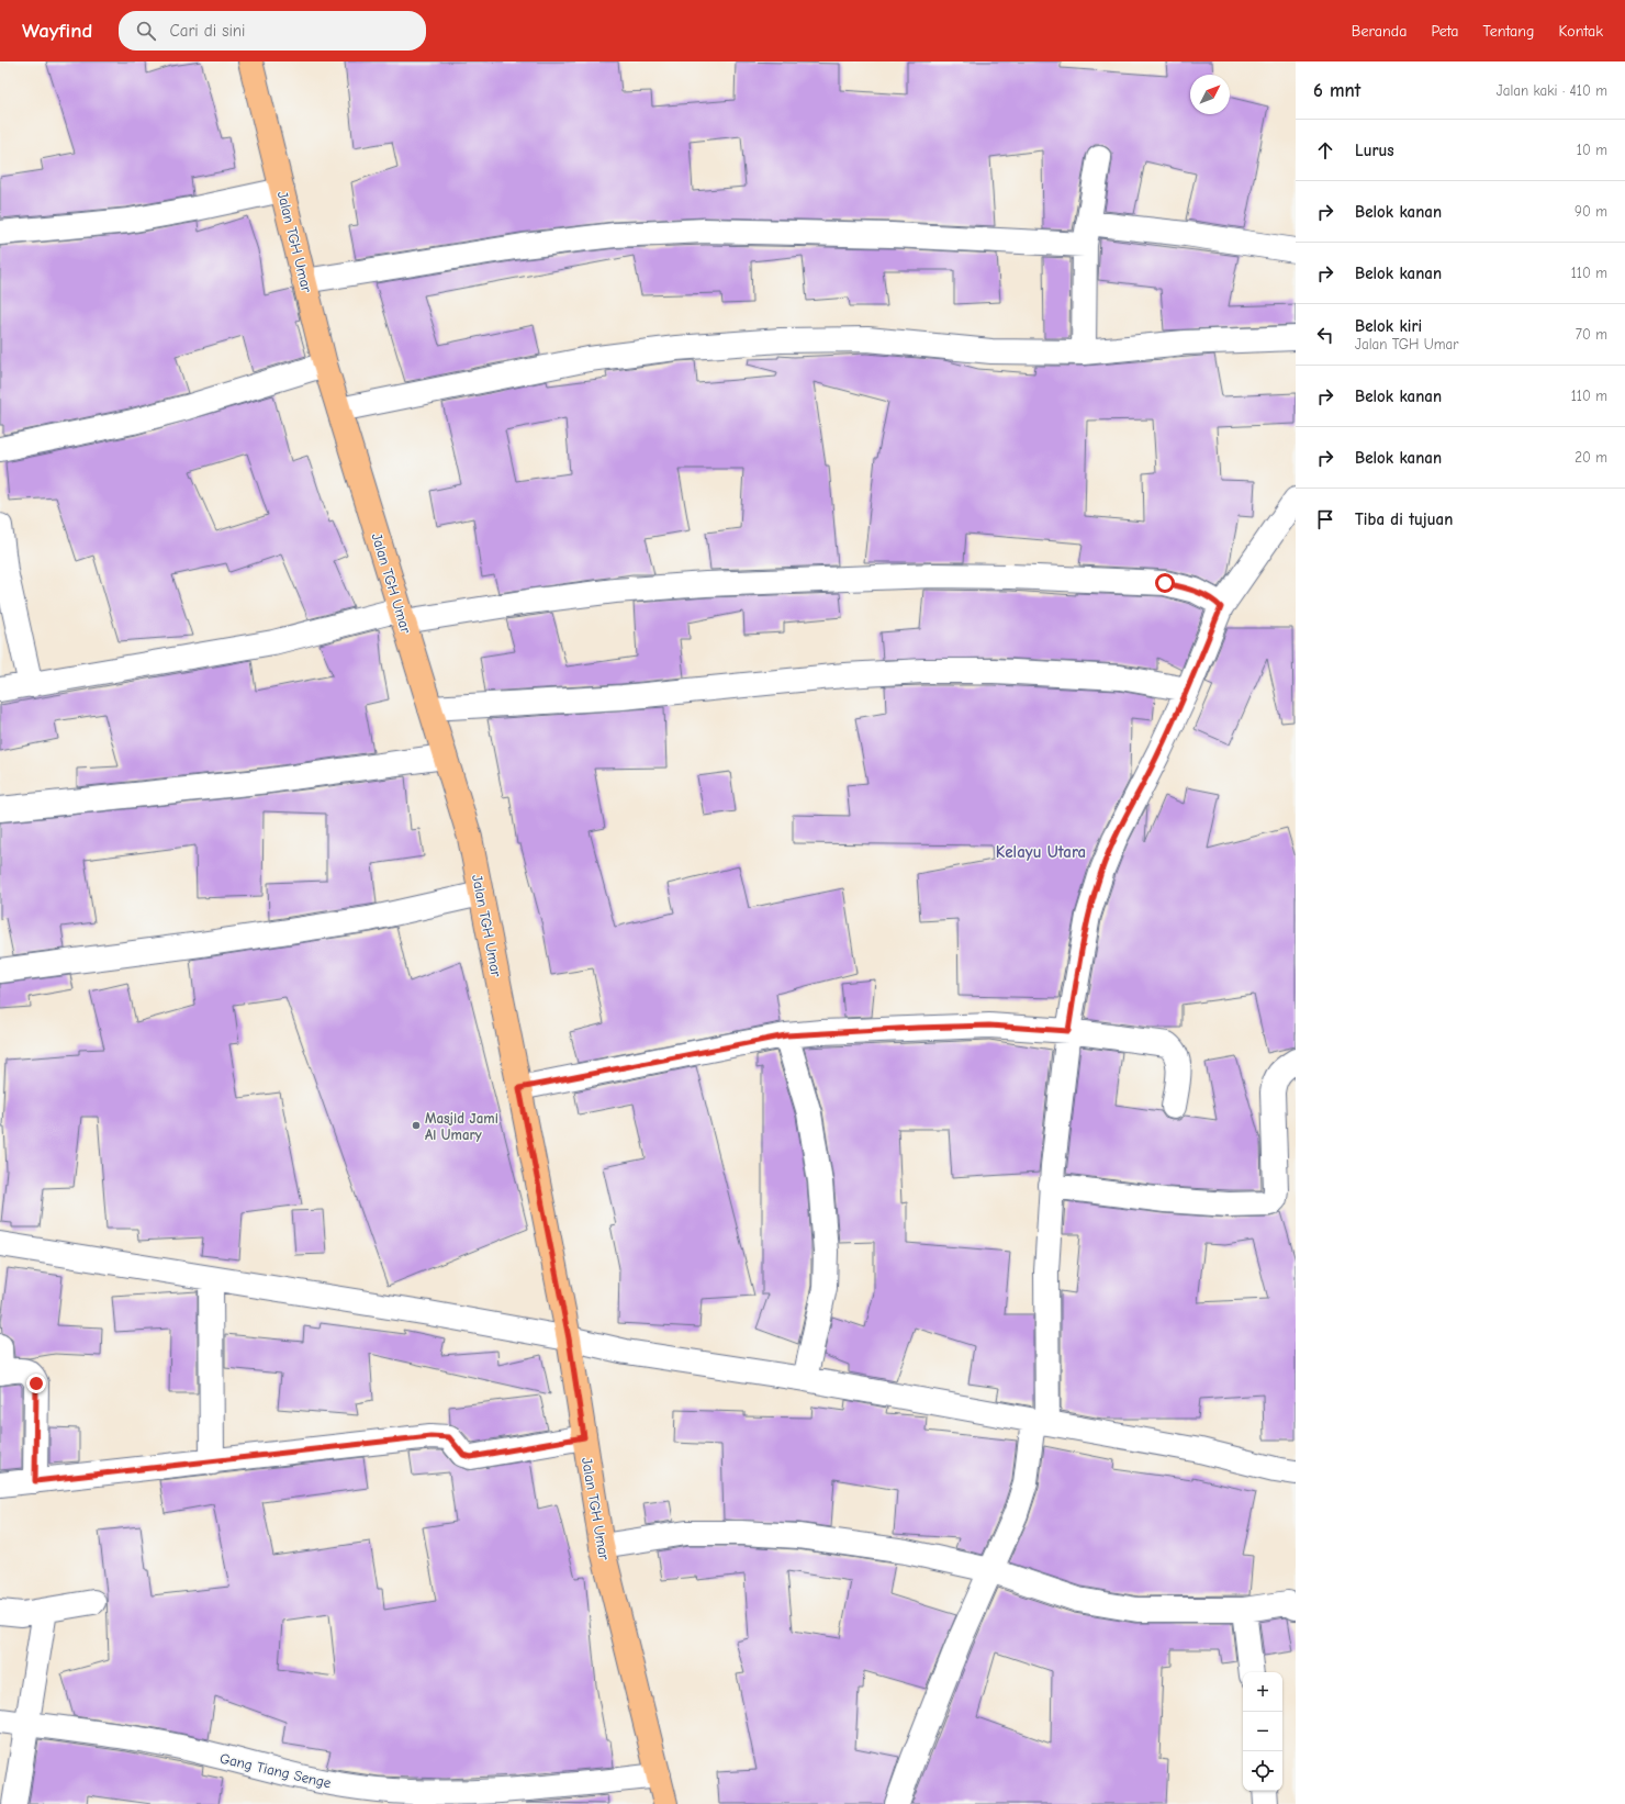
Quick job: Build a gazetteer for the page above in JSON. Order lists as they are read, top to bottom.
{
  "streets": {
    "main road": ["Jalan TGH Umar"],
    "street": ["Gang Tiang Senge"]
  },
  "crossings": [
    ["Jalan TGH Umar", "Gang Tiang Senge"]
  ],
  "districts": ["Kelayu Utara"],
  "places": ["Masjid Jami Al Umary"],
  "north": "top right",
  "page": {
    "header": "Wayfind",
    "search": "Cari di sini",
    "nav": [
      "Beranda",
      "Peta",
      "Tentang",
      "Kontak"
    ],
    "heading": ["6 mnt", "Jalan kaki · 410 m"],
    "list": [
      ["Lurus", "10 m"],
      ["Belok kanan", "90 m"],
      ["Belok kanan", "110 m"],
      ["Belok kiri", "Jalan TGH Umar", "70 m"],
      ["Belok kanan", "110 m"],
      ["Belok kanan", "20 m"],
      "Tiba di tujuan"
    ],
    "map_buttons": ["+", "−"]
  }
}
